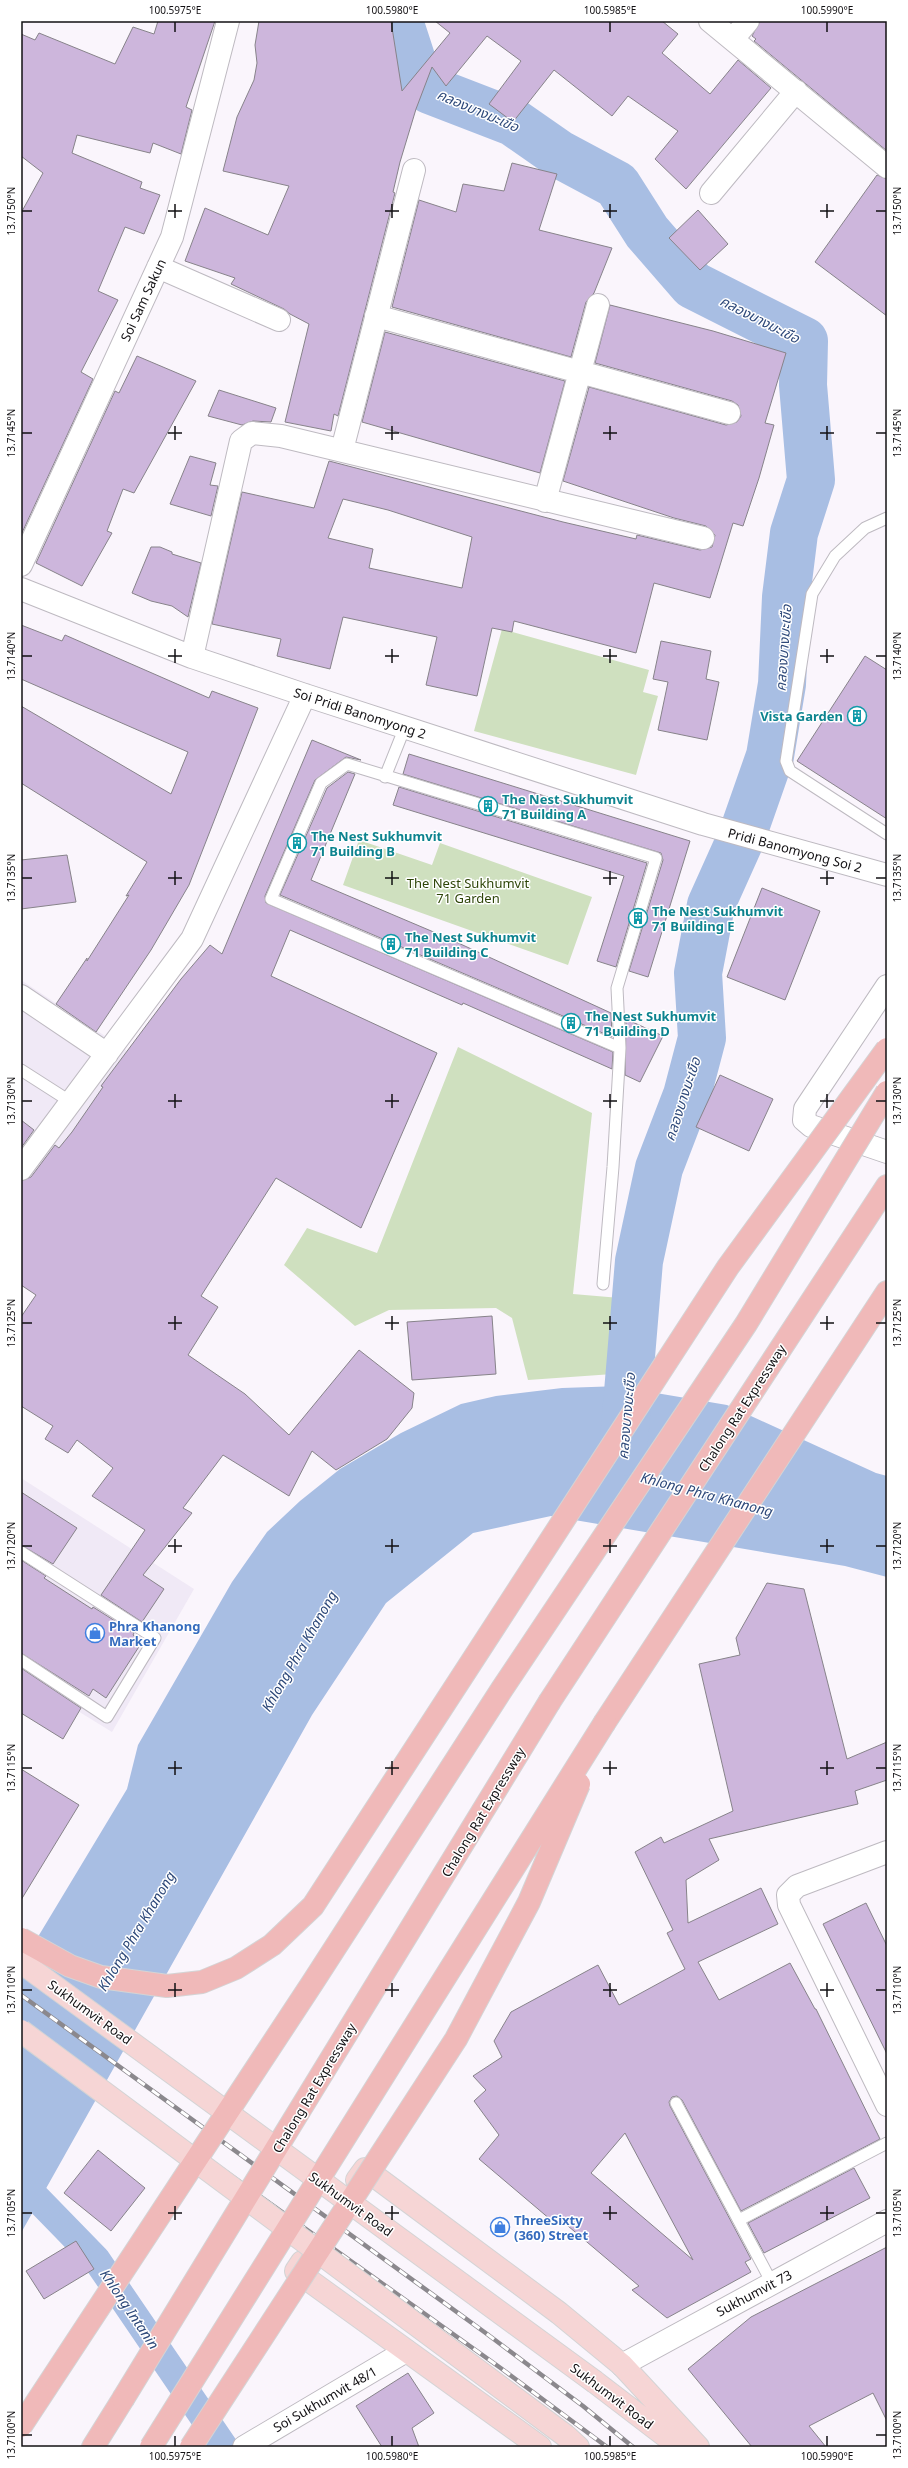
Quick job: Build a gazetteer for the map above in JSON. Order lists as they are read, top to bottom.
{
  "streets": {
    "highway": ["Chalong Rat Expressway"],
    "main road": ["Sukhumvit Road"],
    "street": [
      "Soi Sam Sakun",
      "Soi Pridi Banomyong 2",
      "Pridi Banomyong Soi 2",
      "Sukhumvit 73",
      "Soi Sukhumvit 48/1"
    ]
  },
  "crossings": [
    ["Soi Pridi Banomyong 2", "Pridi Banomyong Soi 2"]
  ],
  "water": ["คลองบางมะเขือ", "Khlong Phra Khanong", "Khlong Intanin"],
  "parks": ["The Nest Sukhumvit 71 Garden"],
  "places": {
    "building": [
      "Vista Garden",
      "The Nest Sukhumvit 71 Building A",
      "The Nest Sukhumvit 71 Building B",
      "The Nest Sukhumvit 71 Building E",
      "The Nest Sukhumvit 71 Building C",
      "The Nest Sukhumvit 71 Building D"
    ],
    "shop": ["Phra Khanong Market", "ThreeSixty (360) Street"]
  },
  "coordinates": [
    "100.5975°E",
    "100.5980°E",
    "100.5985°E",
    "100.5990°E",
    "13.7150°N",
    "13.7145°N",
    "13.7140°N",
    "13.7135°N",
    "13.7130°N",
    "13.7125°N",
    "13.7120°N",
    "13.7115°N",
    "13.7110°N",
    "13.7105°N",
    "13.7100°N"
  ]
}
